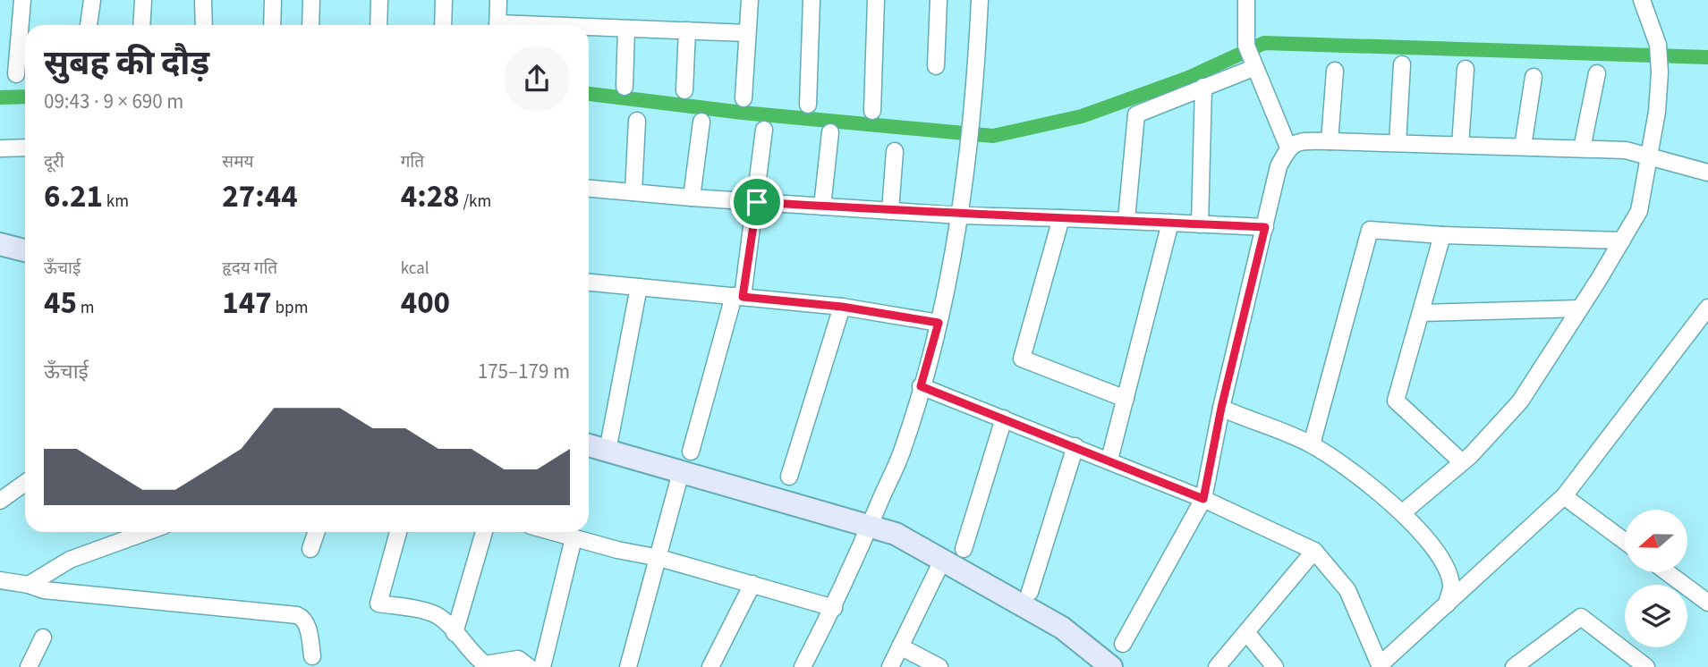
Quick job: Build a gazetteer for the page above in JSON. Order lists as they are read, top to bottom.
{
  "north": "left",
  "page": {
    "heading": ["सुबह की दौड़", "09:43 · 9 × 690 m"],
    "stats": [
      ["दूरी", "6.21 km"],
      ["समय", "27:44"],
      ["गति", "4:28 /km"],
      ["ऊँचाई", "45 m"],
      ["हृदय गति", "147 bpm"],
      ["kcal", "400"]
    ],
    "chart": ["ऊँचाई", "175–179 m"]
  }
}
